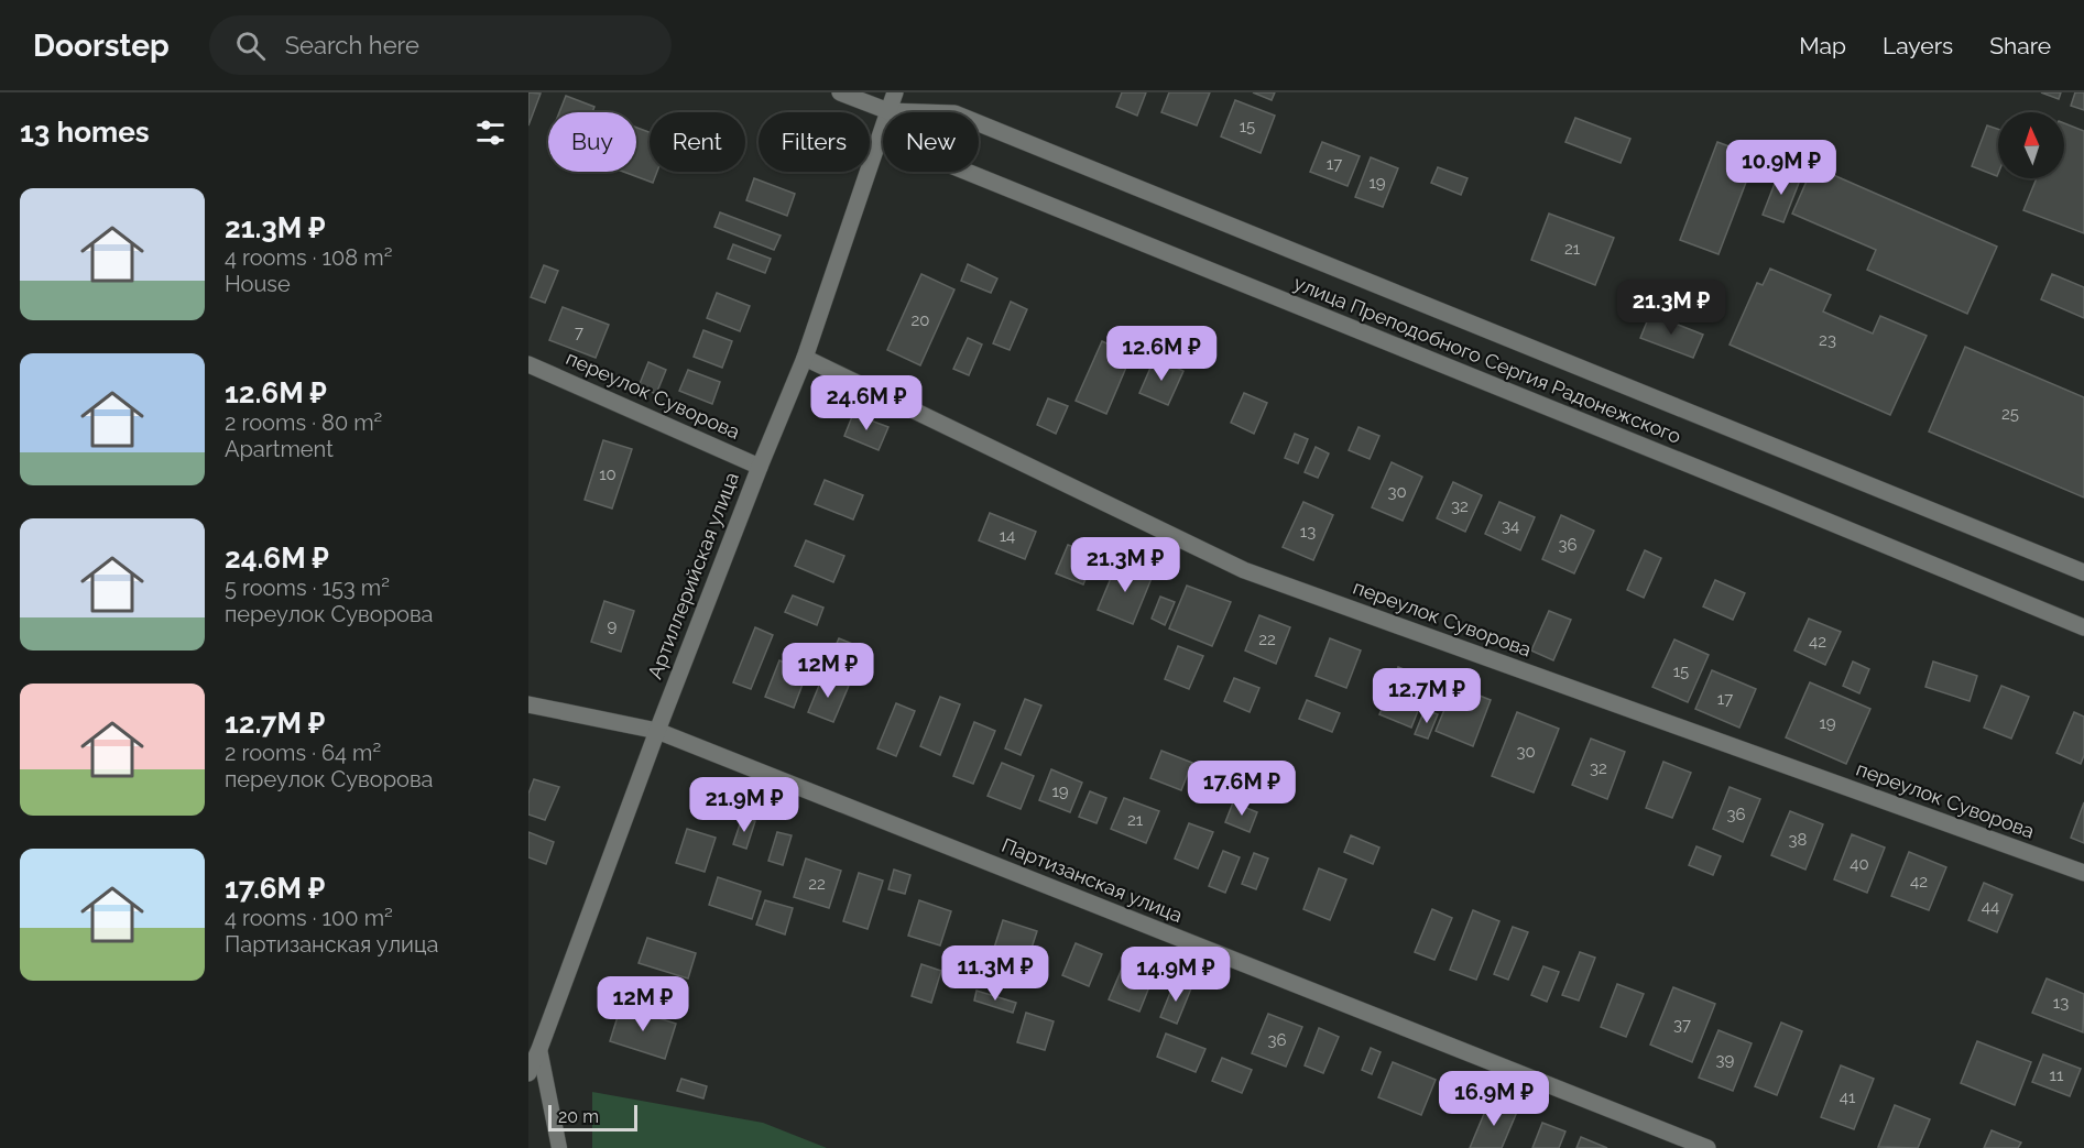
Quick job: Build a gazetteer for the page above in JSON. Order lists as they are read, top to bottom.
{
  "streets": {
    "street": [
      "улица Преподобного Сергия Радонежского",
      "переулок Суворова",
      "Артиллерийская улица",
      "Партизанская улица"
    ]
  },
  "crossings": [
    ["улица Преподобного Сергия Радонежского", "Артиллерийская улица"],
    ["переулок Суворова", "Артиллерийская улица"],
    ["Артиллерийская улица", "Партизанская улица"]
  ],
  "house_numbers": [
    "15",
    "17",
    "19",
    "21",
    "20",
    "7",
    "23",
    "25",
    "10",
    "30",
    "32",
    "34",
    "13",
    "14",
    "36",
    "9",
    "22",
    "42",
    "15",
    "17",
    "19",
    "30",
    "32",
    "19",
    "36",
    "21",
    "38",
    "40",
    "42",
    "22",
    "44",
    "13",
    "37",
    "36",
    "39",
    "11",
    "41"
  ],
  "scale_bar": "20 m",
  "north": "top",
  "page": {
    "header": "Doorstep",
    "search": "Search here",
    "nav": ["Map", "Layers", "Share"],
    "heading": "13 homes",
    "chip": [
      "Buy",
      "Rent",
      "Filters",
      "New"
    ],
    "price": [
      "10.9M ₽",
      "21.3M ₽",
      "12.6M ₽",
      "24.6M ₽",
      "21.3M ₽",
      "12M ₽",
      "12.7M ₽",
      "17.6M ₽",
      "21.9M ₽",
      "11.3M ₽",
      "14.9M ₽",
      "12M ₽",
      "16.9M ₽"
    ],
    "list": [
      {
        "name": "21.3M ₽",
        "note": "4 rooms · 108 m² · House"
      },
      {
        "name": "12.6M ₽",
        "note": "2 rooms · 80 m² · Apartment"
      },
      {
        "name": "24.6M ₽",
        "note": "5 rooms · 153 m² · переулок Суворова"
      },
      {
        "name": "12.7M ₽",
        "note": "2 rooms · 64 m² · переулок Суворова"
      },
      {
        "name": "17.6M ₽",
        "note": "4 rooms · 100 m² · Партизанская улица"
      }
    ],
    "scale": "20 m"
  }
}
